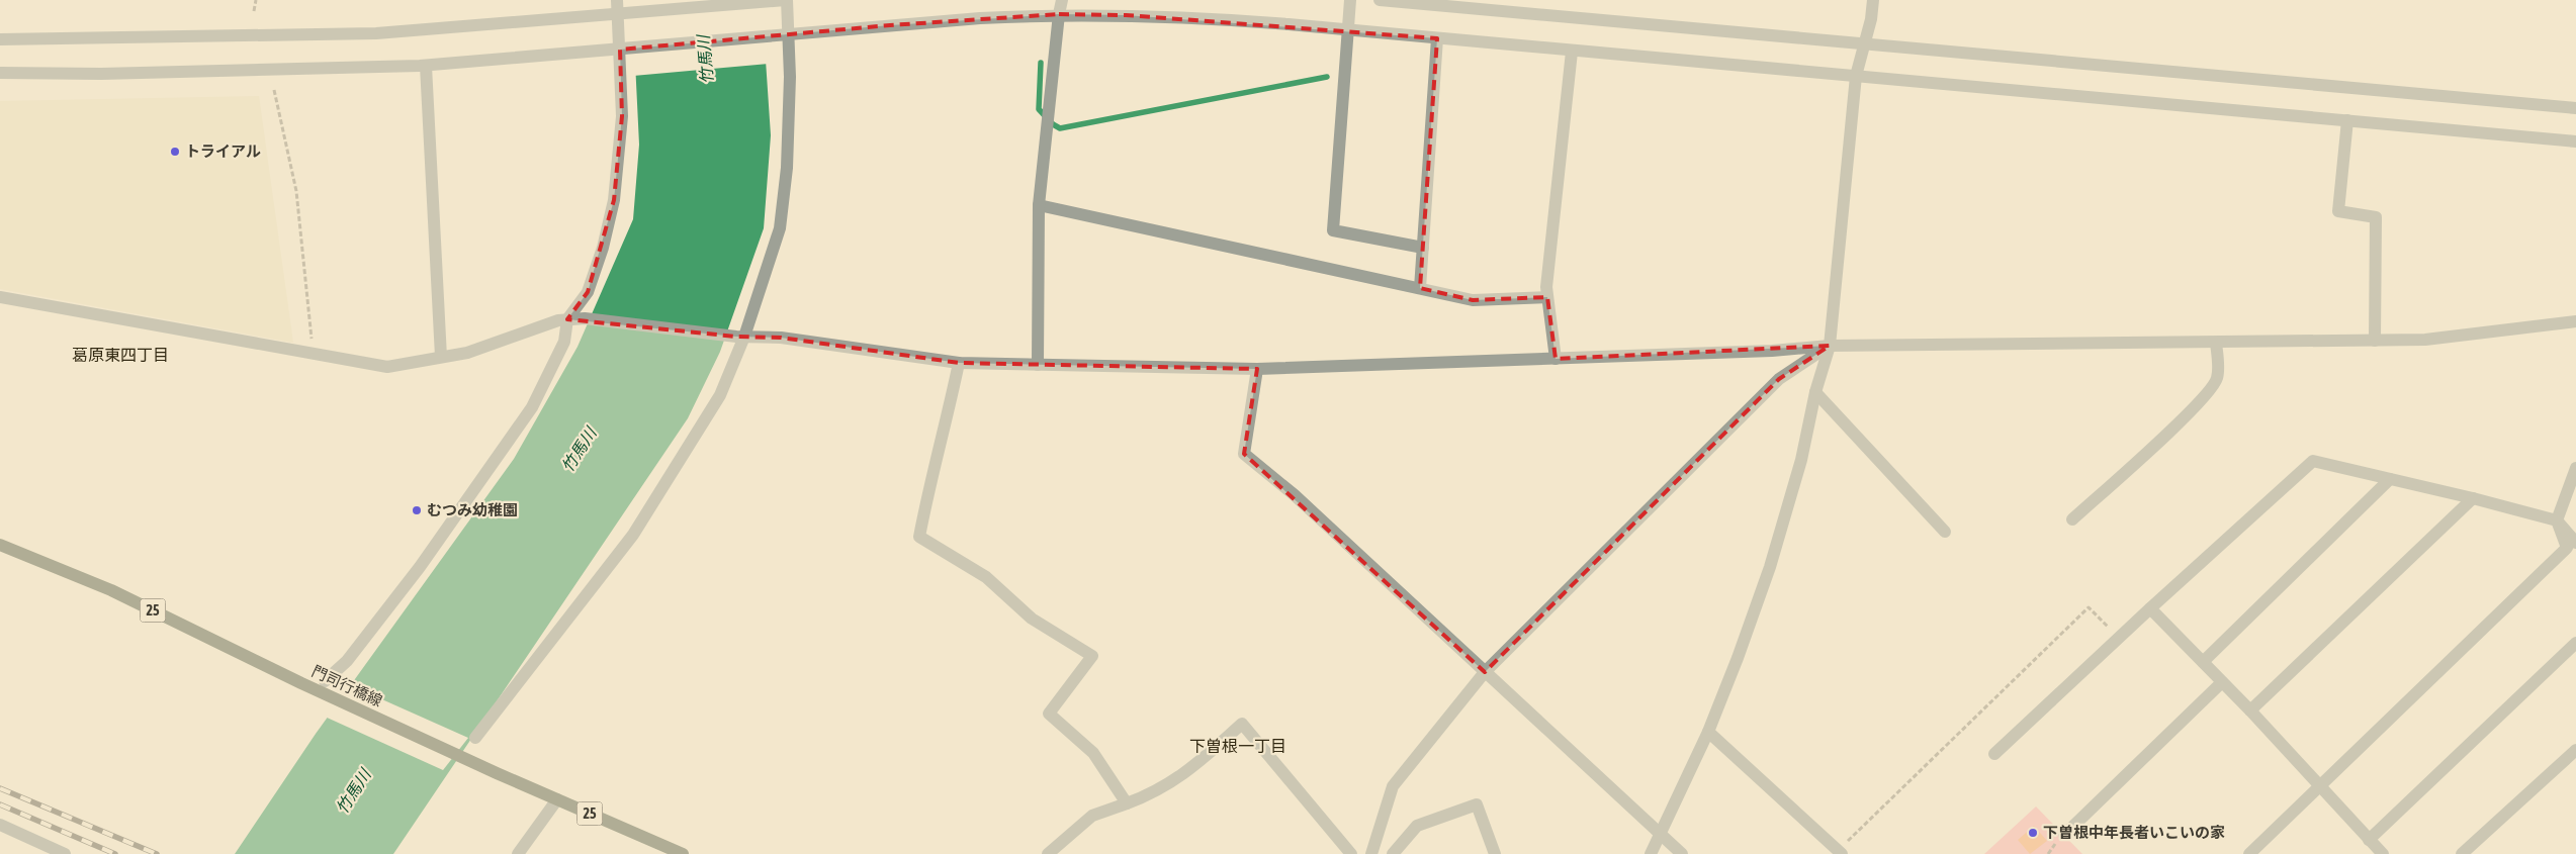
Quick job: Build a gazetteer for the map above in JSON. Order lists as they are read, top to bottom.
{
  "streets": {
    "main road": ["25", "門司行橋線"]
  },
  "districts": ["葛原東四丁目", "下曽根一丁目"],
  "water": ["竹馬川"],
  "places": ["トライアル", "むつみ幼稚園", "下曽根中年長者いこいの家"]
}
